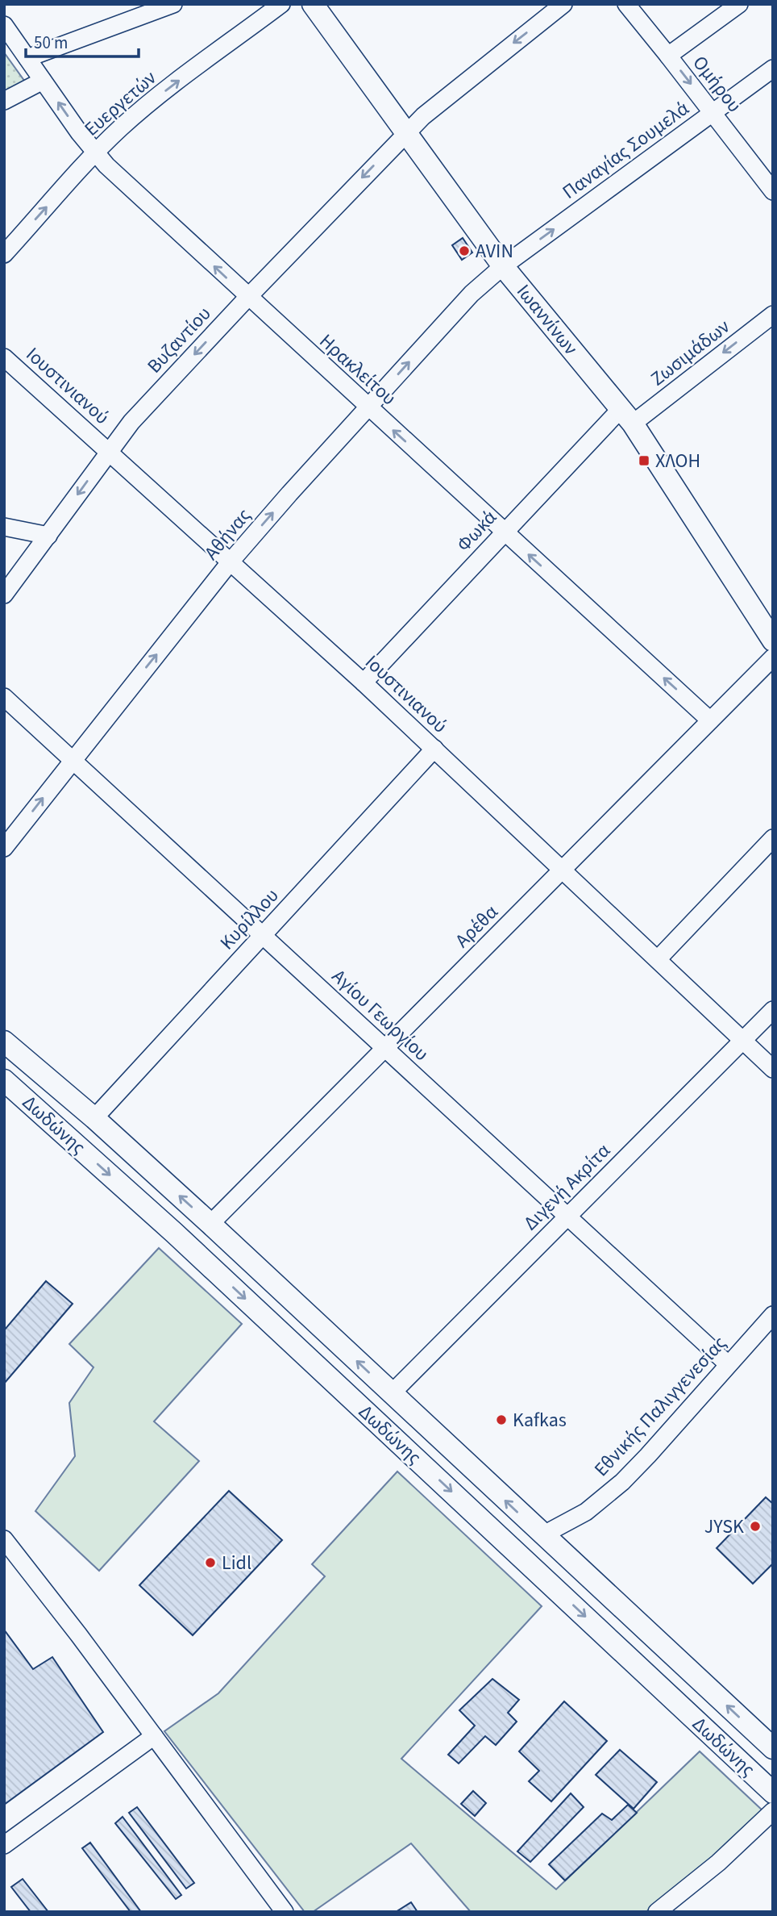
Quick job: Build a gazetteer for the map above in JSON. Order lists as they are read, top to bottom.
{
  "streets": {
    "main road": ["Ιωαννίνων", "Δωδώνης"],
    "street": [
      "Ομήρου",
      "Ευεργετών",
      "Παναγίας Σουμελά",
      "Βυζαντίου",
      "Ζωσιμάδων",
      "Ηρακλείτου",
      "Ιουστινιανού",
      "Φωκά",
      "Αθήνας",
      "Κυρίλλου",
      "Αρέθα",
      "Αγίου Γεωργίου",
      "Διγενή Ακρίτα",
      "Εθνικής Παλιγγενεσίας"
    ]
  },
  "crossings": [
    ["Ομήρου", "Παναγίας Σουμελά"],
    ["Ευεργετών", "Ηρακλείτου"],
    ["Παναγίας Σουμελά", "Ιωαννίνων"],
    ["Παναγίας Σουμελά", "Αθήνας"],
    ["Ιωαννίνων", "Βυζαντίου"],
    ["Ιωαννίνων", "Ζωσιμάδων"],
    ["Ιωαννίνων", "Φωκά"],
    ["Ιωαννίνων", "Αθήνας"],
    ["Βυζαντίου", "Ηρακλείτου"],
    ["Βυζαντίου", "Ιουστινιανού"],
    ["Ζωσιμάδων", "Φωκά"],
    ["Ηρακλείτου", "Φωκά"],
    ["Ηρακλείτου", "Αθήνας"],
    ["Ηρακλείτου", "Αρέθα"],
    ["Ιουστινιανού", "Φωκά"],
    ["Ιουστινιανού", "Αθήνας"],
    ["Ιουστινιανού", "Κυρίλλου"],
    ["Ιουστινιανού", "Αρέθα"],
    ["Ιουστινιανού", "Διγενή Ακρίτα"],
    ["Αθήνας", "Αγίου Γεωργίου"],
    ["Κυρίλλου", "Αγίου Γεωργίου"],
    ["Κυρίλλου", "Δωδώνης"],
    ["Αρέθα", "Αγίου Γεωργίου"],
    ["Αρέθα", "Δωδώνης"],
    ["Αγίου Γεωργίου", "Διγενή Ακρίτα"],
    ["Αγίου Γεωργίου", "Εθνικής Παλιγγενεσίας"],
    ["Δωδώνης", "Διγενή Ακρίτα"],
    ["Δωδώνης", "Εθνικής Παλιγγενεσίας"]
  ],
  "one_way": [
    "Παναγίας Σουμελά",
    "Βυζαντίου",
    "Ζωσιμάδων",
    "Ηρακλείτου",
    "Αθήνας"
  ],
  "places": {
    "other": [
      "AVIN",
      "Kafkas",
      "JYSK",
      "Lidl"
    ],
    "transit": ["ΧΛΟΗ"]
  },
  "scale_bar": "50 m"
}
